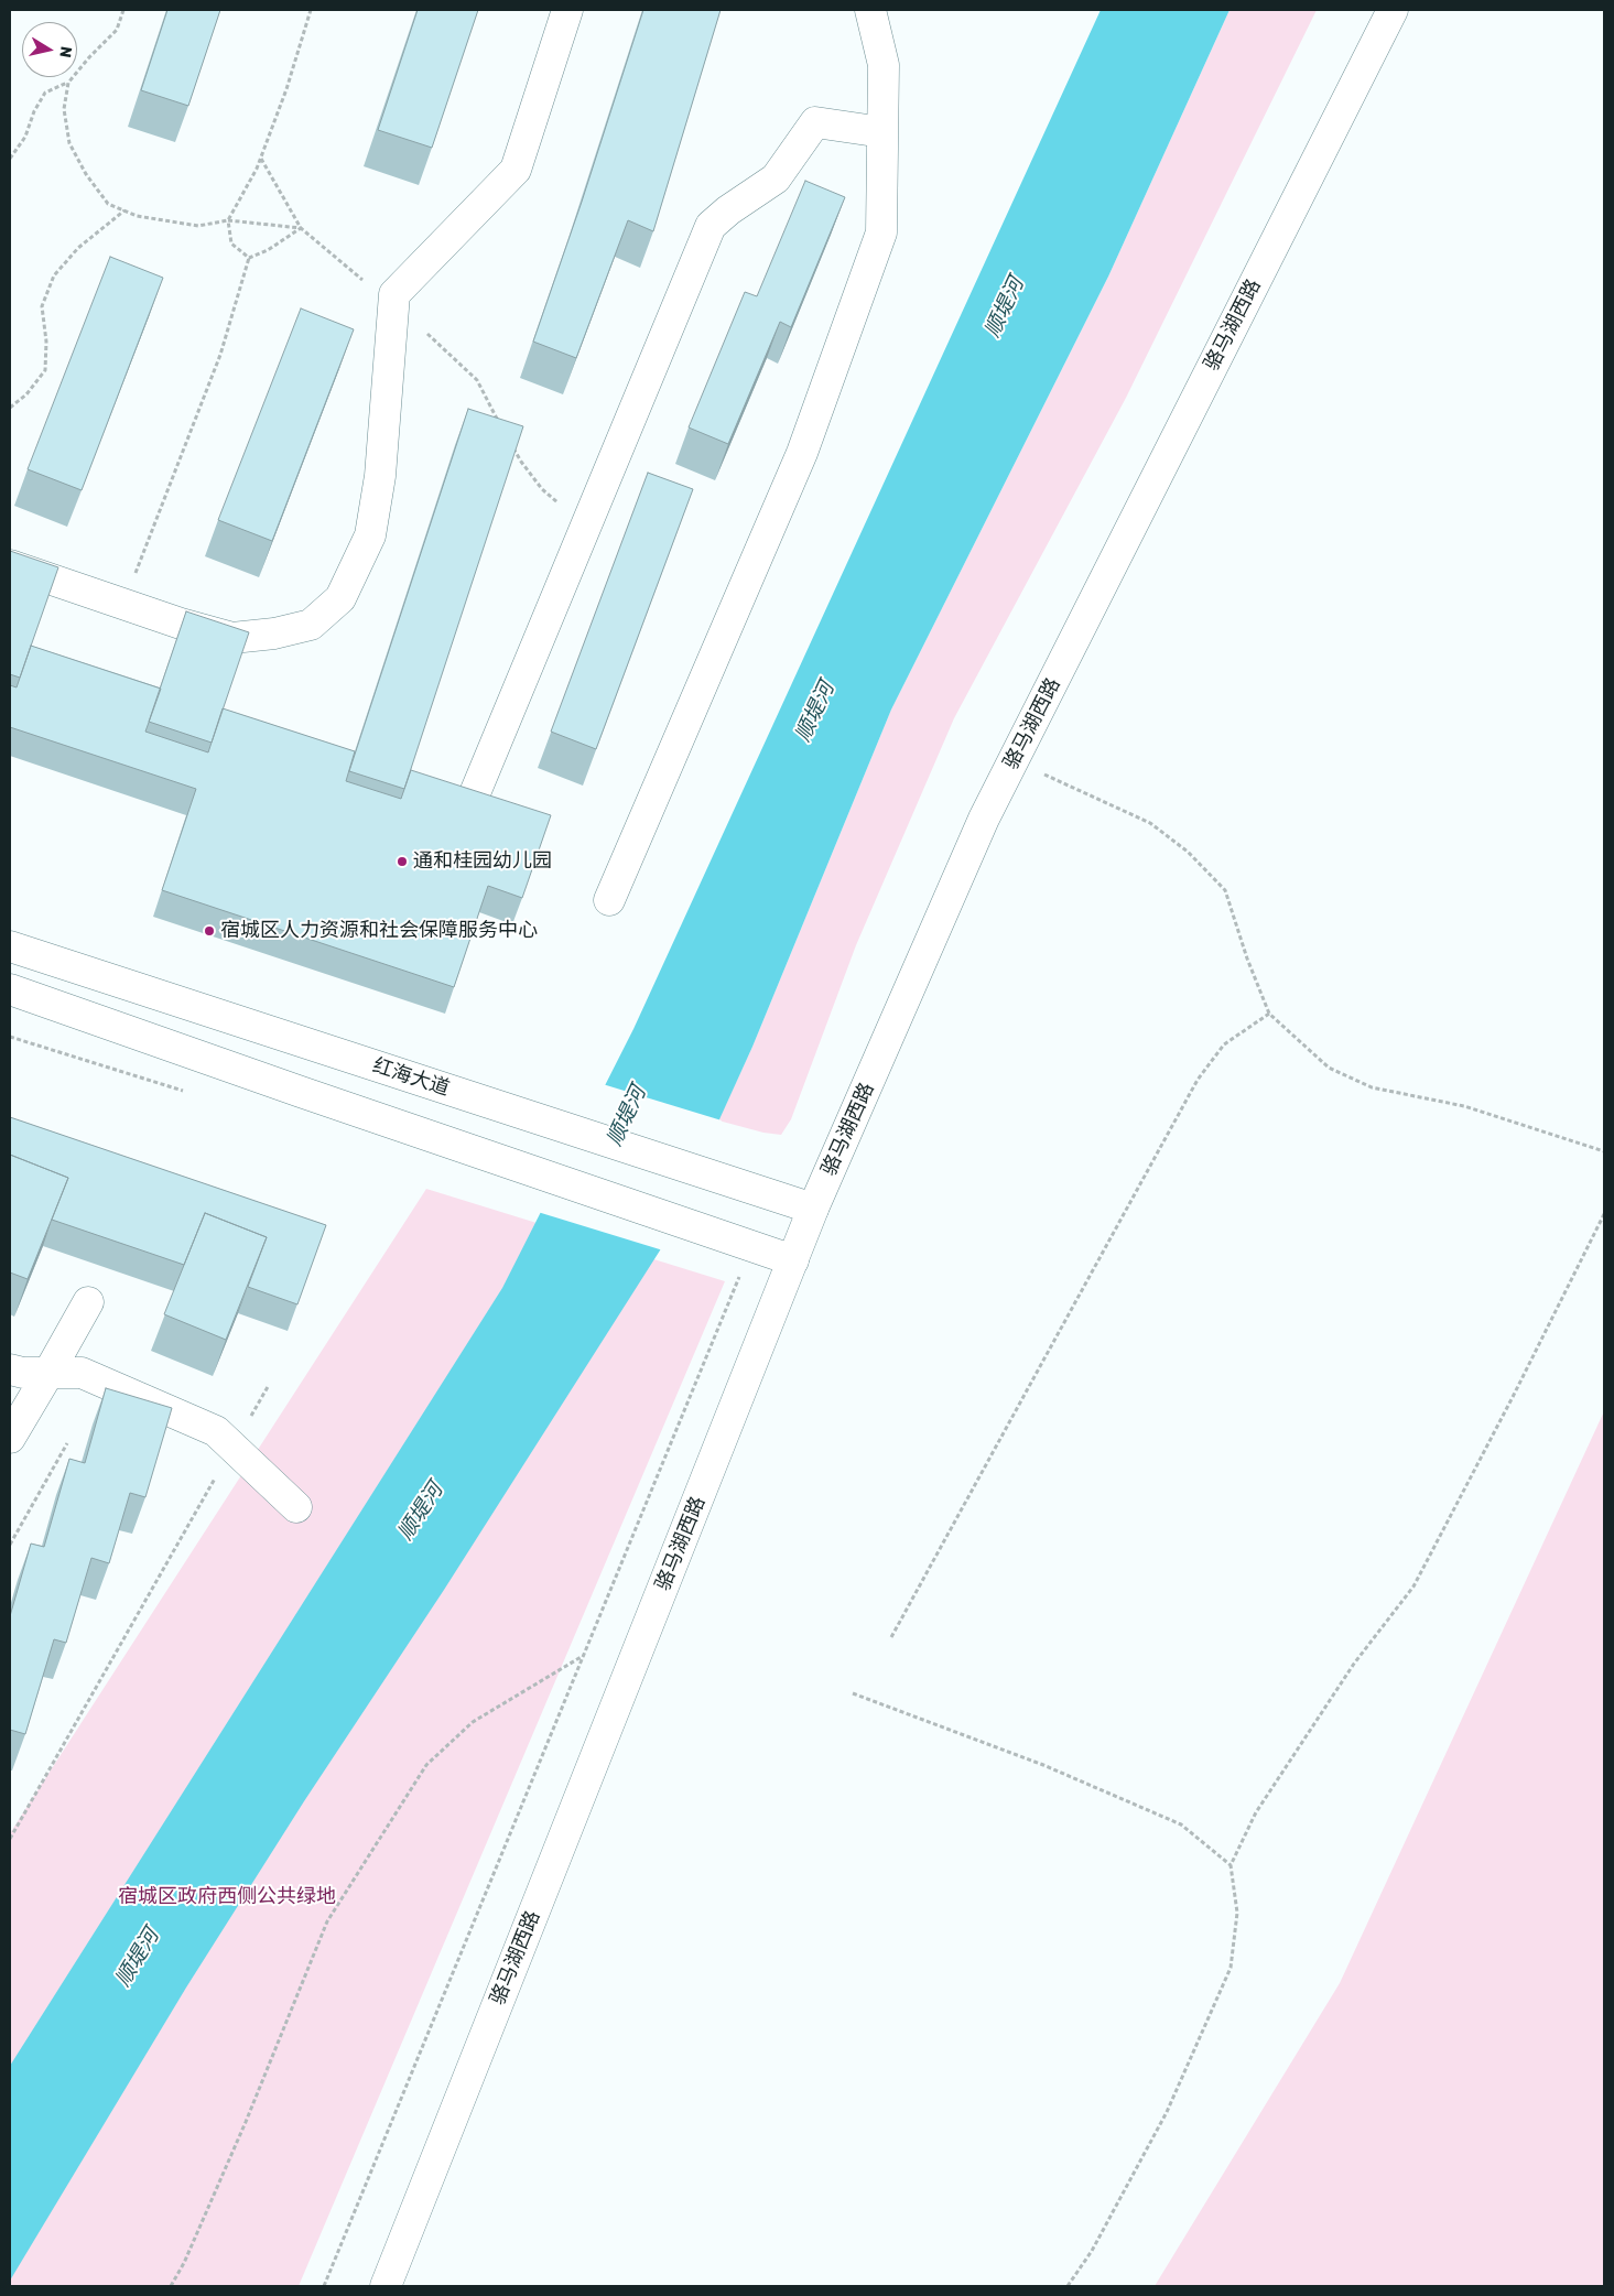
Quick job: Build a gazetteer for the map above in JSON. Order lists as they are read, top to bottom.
{
  "streets": {
    "street": ["骆马湖西路", "红海大道"]
  },
  "crossings": [
    ["骆马湖西路", "红海大道"]
  ],
  "water": ["顺堤河"],
  "parks": ["宿城区政府西侧公共绿地"],
  "places": ["通和桂园幼儿园", "宿城区人力资源和社会保障服务中心"],
  "north": "right"
}
